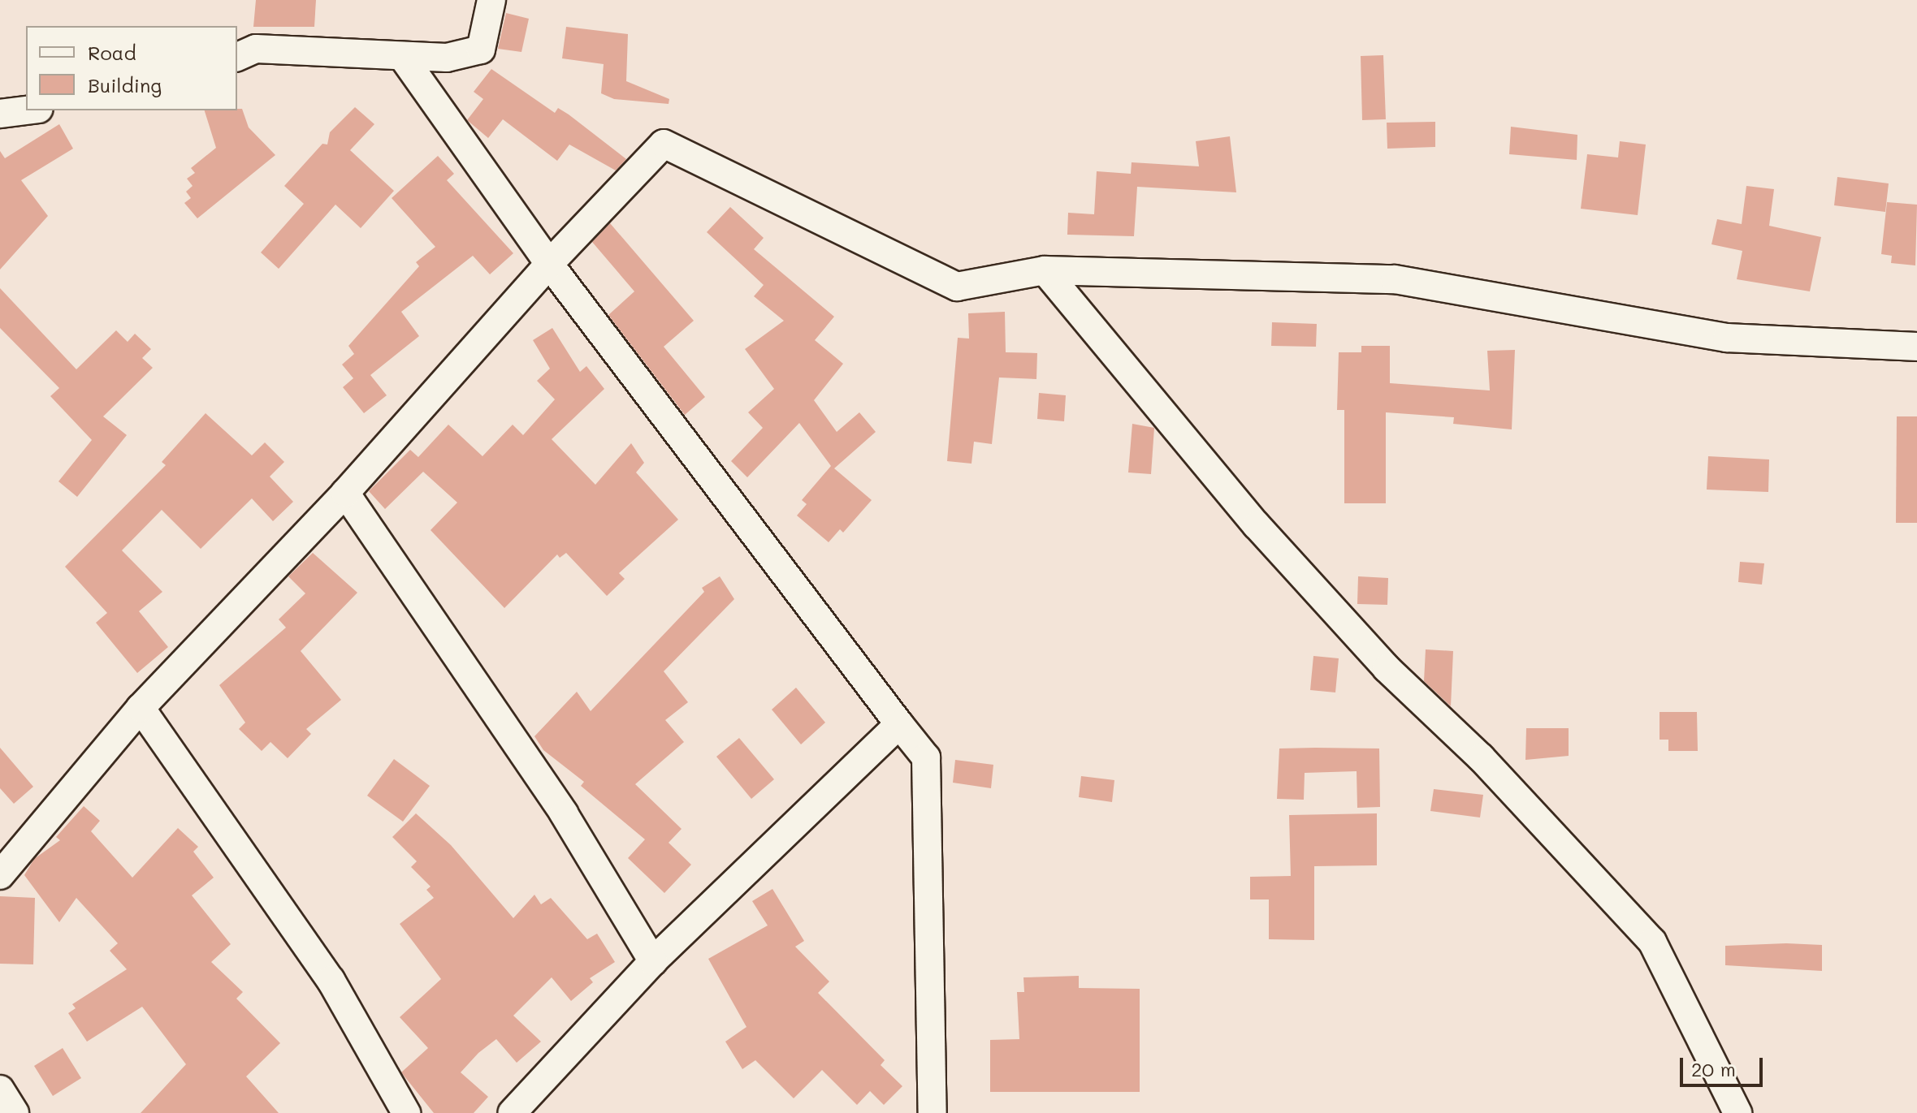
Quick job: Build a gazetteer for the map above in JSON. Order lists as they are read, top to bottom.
{
  "legend": ["Road", "Building"],
  "scale_bar": "20 m"
}
